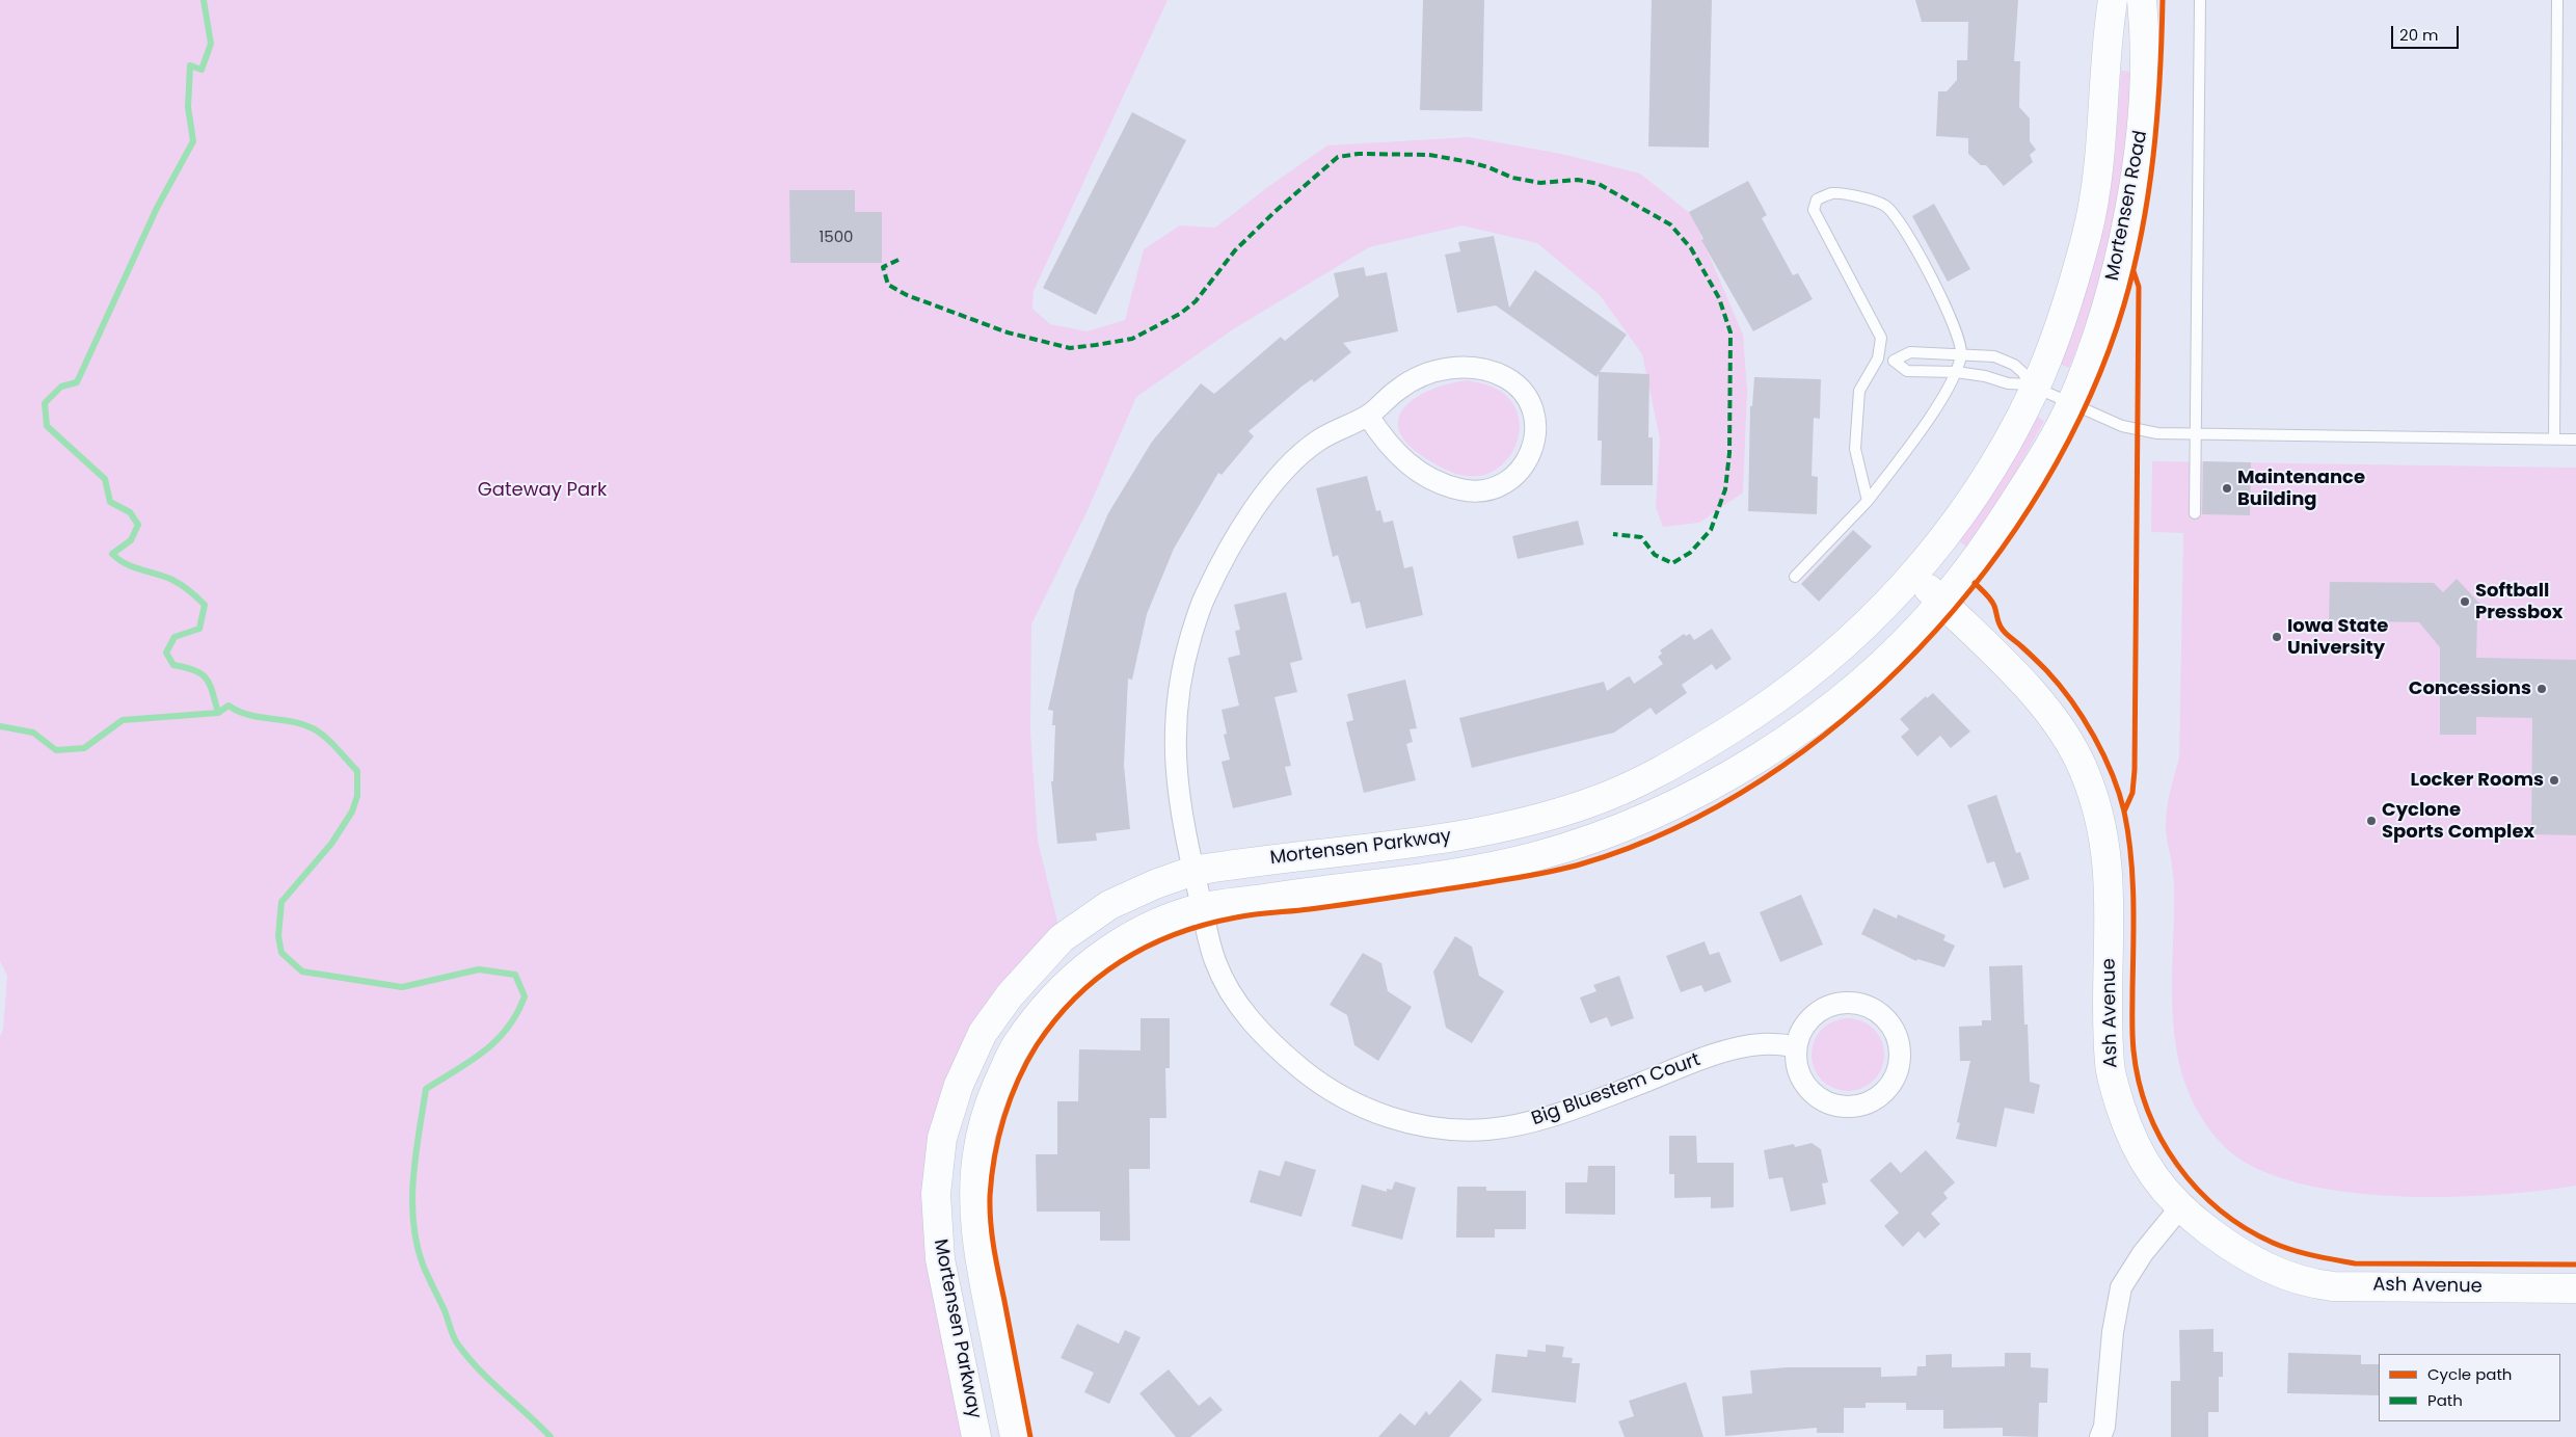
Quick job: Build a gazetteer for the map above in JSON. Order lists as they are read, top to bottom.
{
  "streets": {
    "street": [
      "Mortensen Road",
      "Mortensen Parkway",
      "Ash Avenue",
      "Big Bluestem Court"
    ]
  },
  "crossings": [
    ["Mortensen Road", "Mortensen Parkway"],
    ["Mortensen Parkway", "Ash Avenue"],
    ["Mortensen Parkway", "Big Bluestem Court"]
  ],
  "parks": ["Gateway Park"],
  "places": [
    "Maintenance Building",
    "Softball Pressbox",
    "Iowa State University",
    "Concessions",
    "Locker Rooms",
    "Cyclone Sports Complex"
  ],
  "house_numbers": ["1500"],
  "legend": ["Cycle path", "Path"],
  "scale_bar": "20 m"
}
